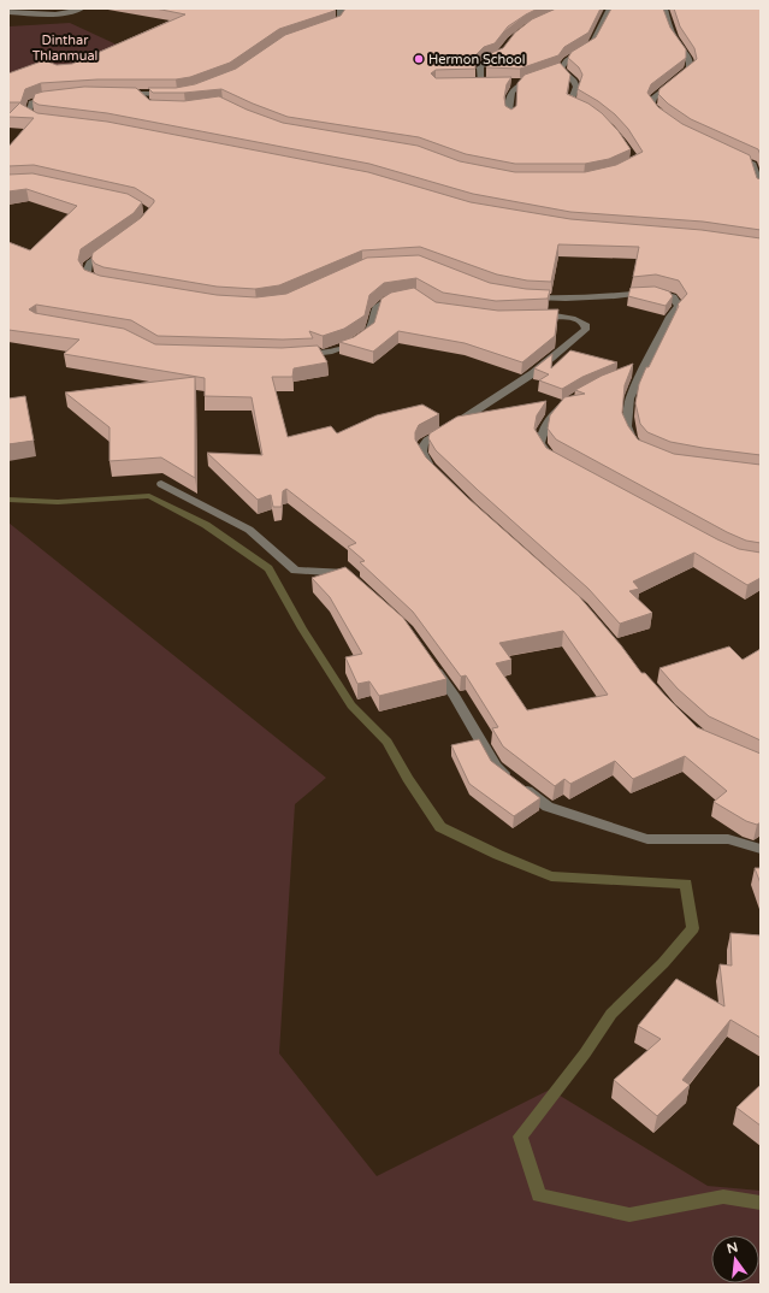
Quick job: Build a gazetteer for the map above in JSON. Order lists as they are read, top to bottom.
{
  "parks": ["Dinthar Thlanmual"],
  "places": ["Hermon School"],
  "north": "top"
}
